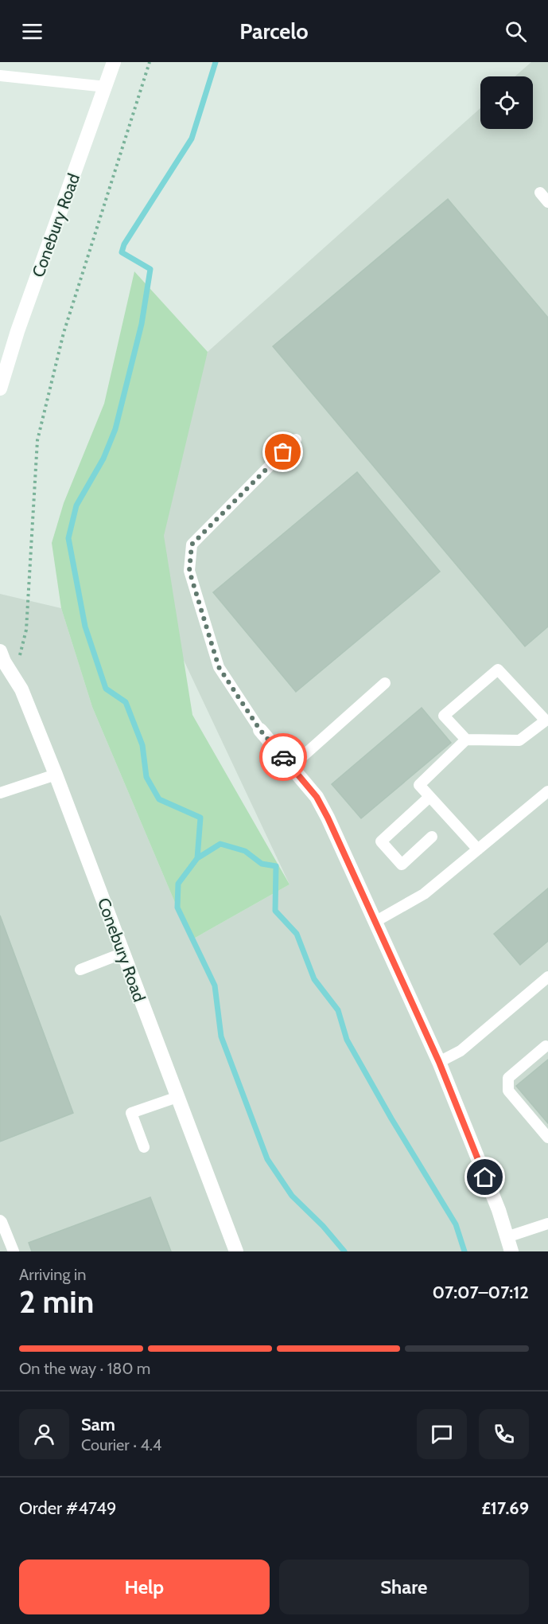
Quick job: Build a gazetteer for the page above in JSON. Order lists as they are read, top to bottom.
{
  "streets": {
    "street": ["Conebury Road"]
  },
  "page": {
    "header": "Parcelo",
    "heading": ["2 min", "Arriving in", "07:07–07:12"],
    "panel": [
      "Sam",
      "Courier · 4.4",
      "Order #4749",
      "£17.69"
    ],
    "bar": "On the way · 180 m",
    "buttons": ["Help", "Share"]
  }
}
